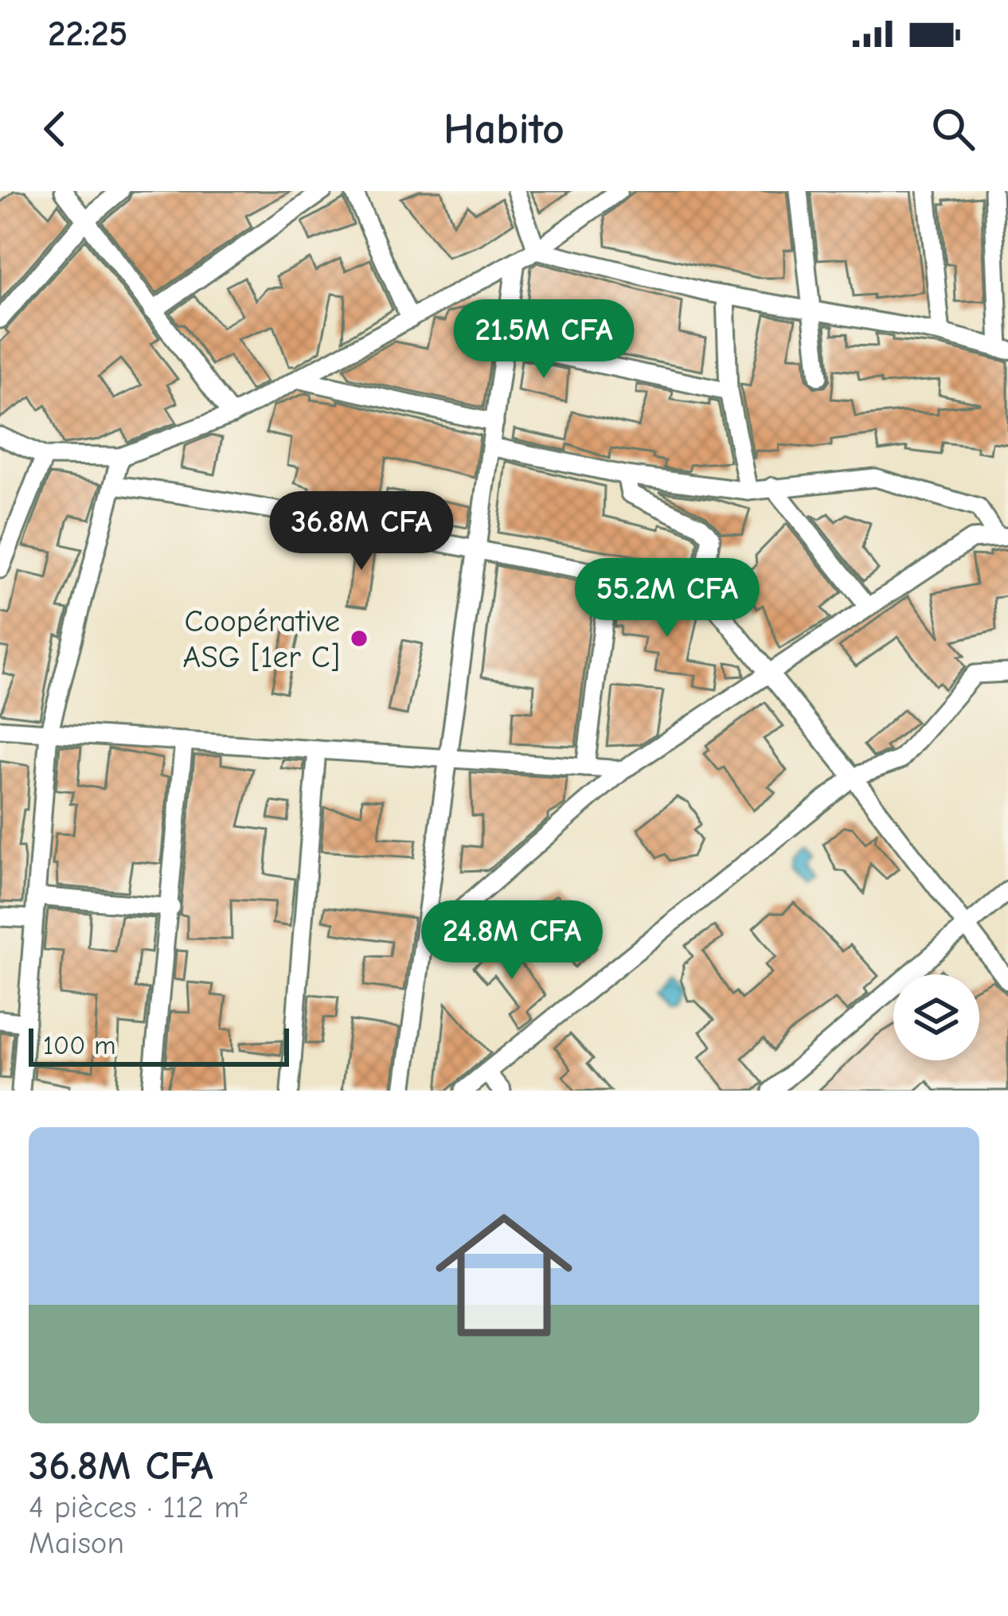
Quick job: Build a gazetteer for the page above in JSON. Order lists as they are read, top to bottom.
{
  "places": ["Coopérative ASG [1er C]"],
  "scale_bar": "100 m",
  "page": {
    "status": "22:25",
    "header": "Habito",
    "price": [
      "21.5M CFA",
      "36.8M CFA",
      "55.2M CFA",
      "24.8M CFA"
    ],
    "scale": "100 m",
    "list": [
      {
        "name": "36.8M CFA",
        "note": "4 pièces · 112 m² · Maison"
      }
    ]
  }
}
